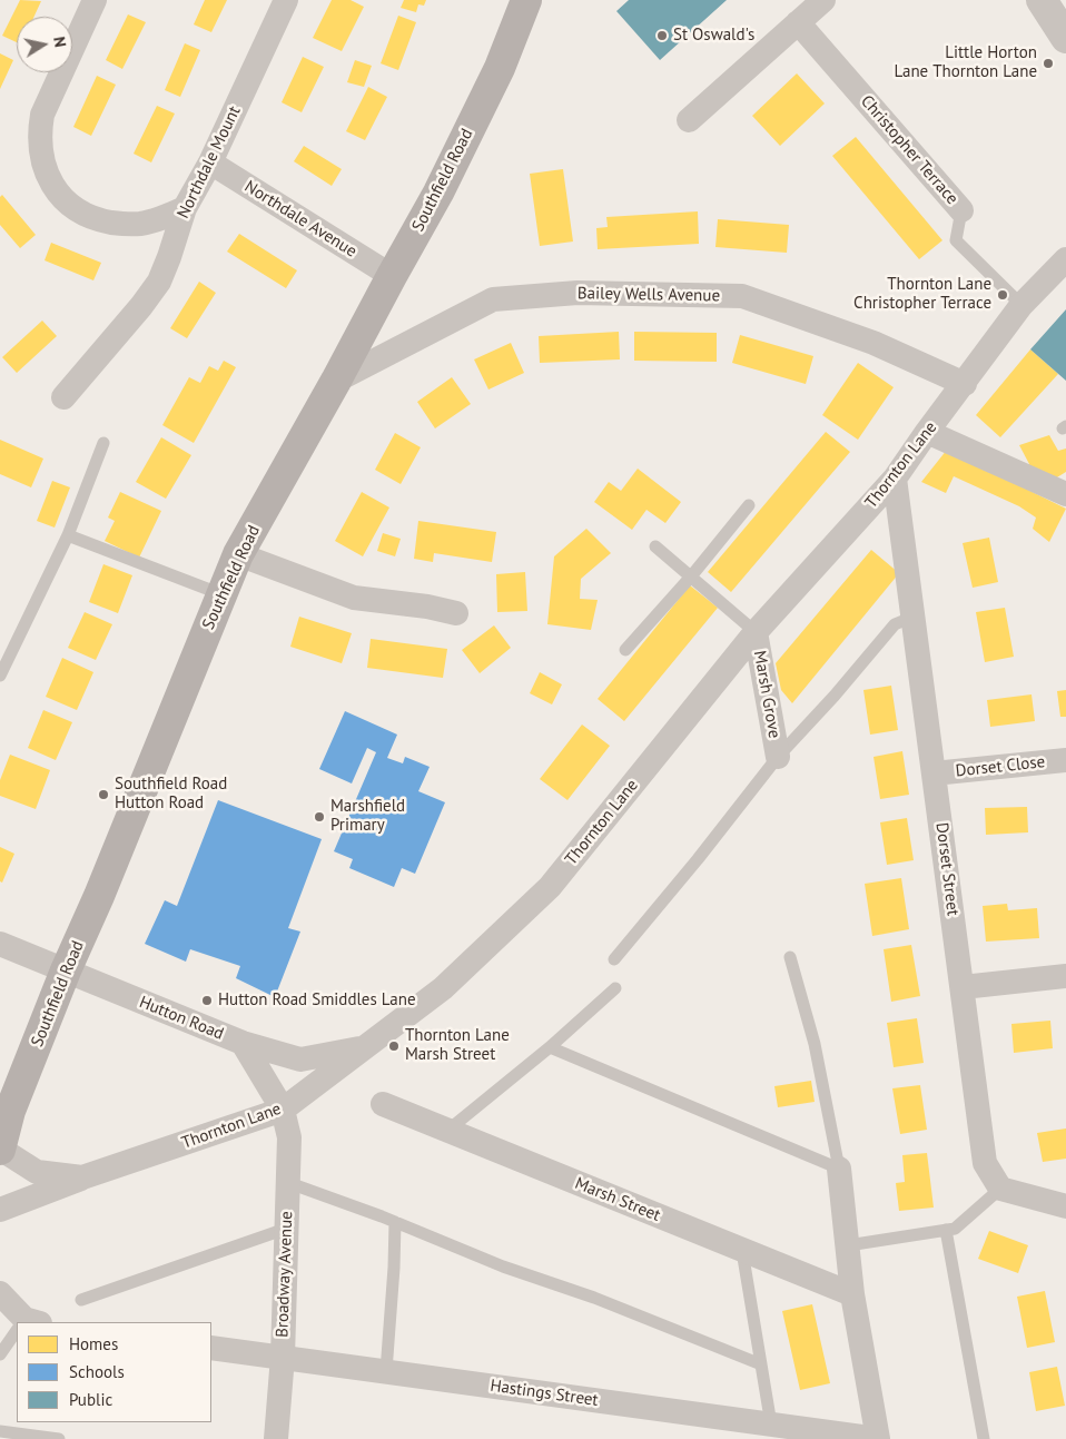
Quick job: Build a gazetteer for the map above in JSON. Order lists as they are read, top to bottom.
{
  "streets": {
    "main road": ["Southfield Road"],
    "street": [
      "Christopher Terrace",
      "Northdale Mount",
      "Northdale Avenue",
      "Bailey Wells Avenue",
      "Thornton Lane",
      "Marsh Grove",
      "Dorset Close",
      "Dorset Street",
      "Hutton Road",
      "Marsh Street",
      "Broadway Avenue",
      "Hastings Street"
    ]
  },
  "crossings": [
    ["Christopher Terrace", "Thornton Lane"],
    ["Northdale Mount", "Northdale Avenue"],
    ["Southfield Road", "Northdale Avenue"],
    ["Southfield Road", "Bailey Wells Avenue"],
    ["Southfield Road", "Thornton Lane"],
    ["Southfield Road", "Hutton Road"],
    ["Bailey Wells Avenue", "Thornton Lane"],
    ["Thornton Lane", "Marsh Grove"],
    ["Thornton Lane", "Dorset Street"],
    ["Thornton Lane", "Hutton Road"],
    ["Thornton Lane", "Broadway Avenue"],
    ["Dorset Close", "Dorset Street"],
    ["Hutton Road", "Broadway Avenue"],
    ["Broadway Avenue", "Hastings Street"]
  ],
  "places": [
    "St Oswald's",
    "Little Horton Lane Thornton Lane",
    "Thornton Lane Christopher Terrace",
    "Southfield Road Hutton Road",
    "Marshfield Primary",
    "Hutton Road Smiddles Lane",
    "Thornton Lane Marsh Street"
  ],
  "legend": ["Homes", "Schools", "Public"],
  "north": "right"
}
